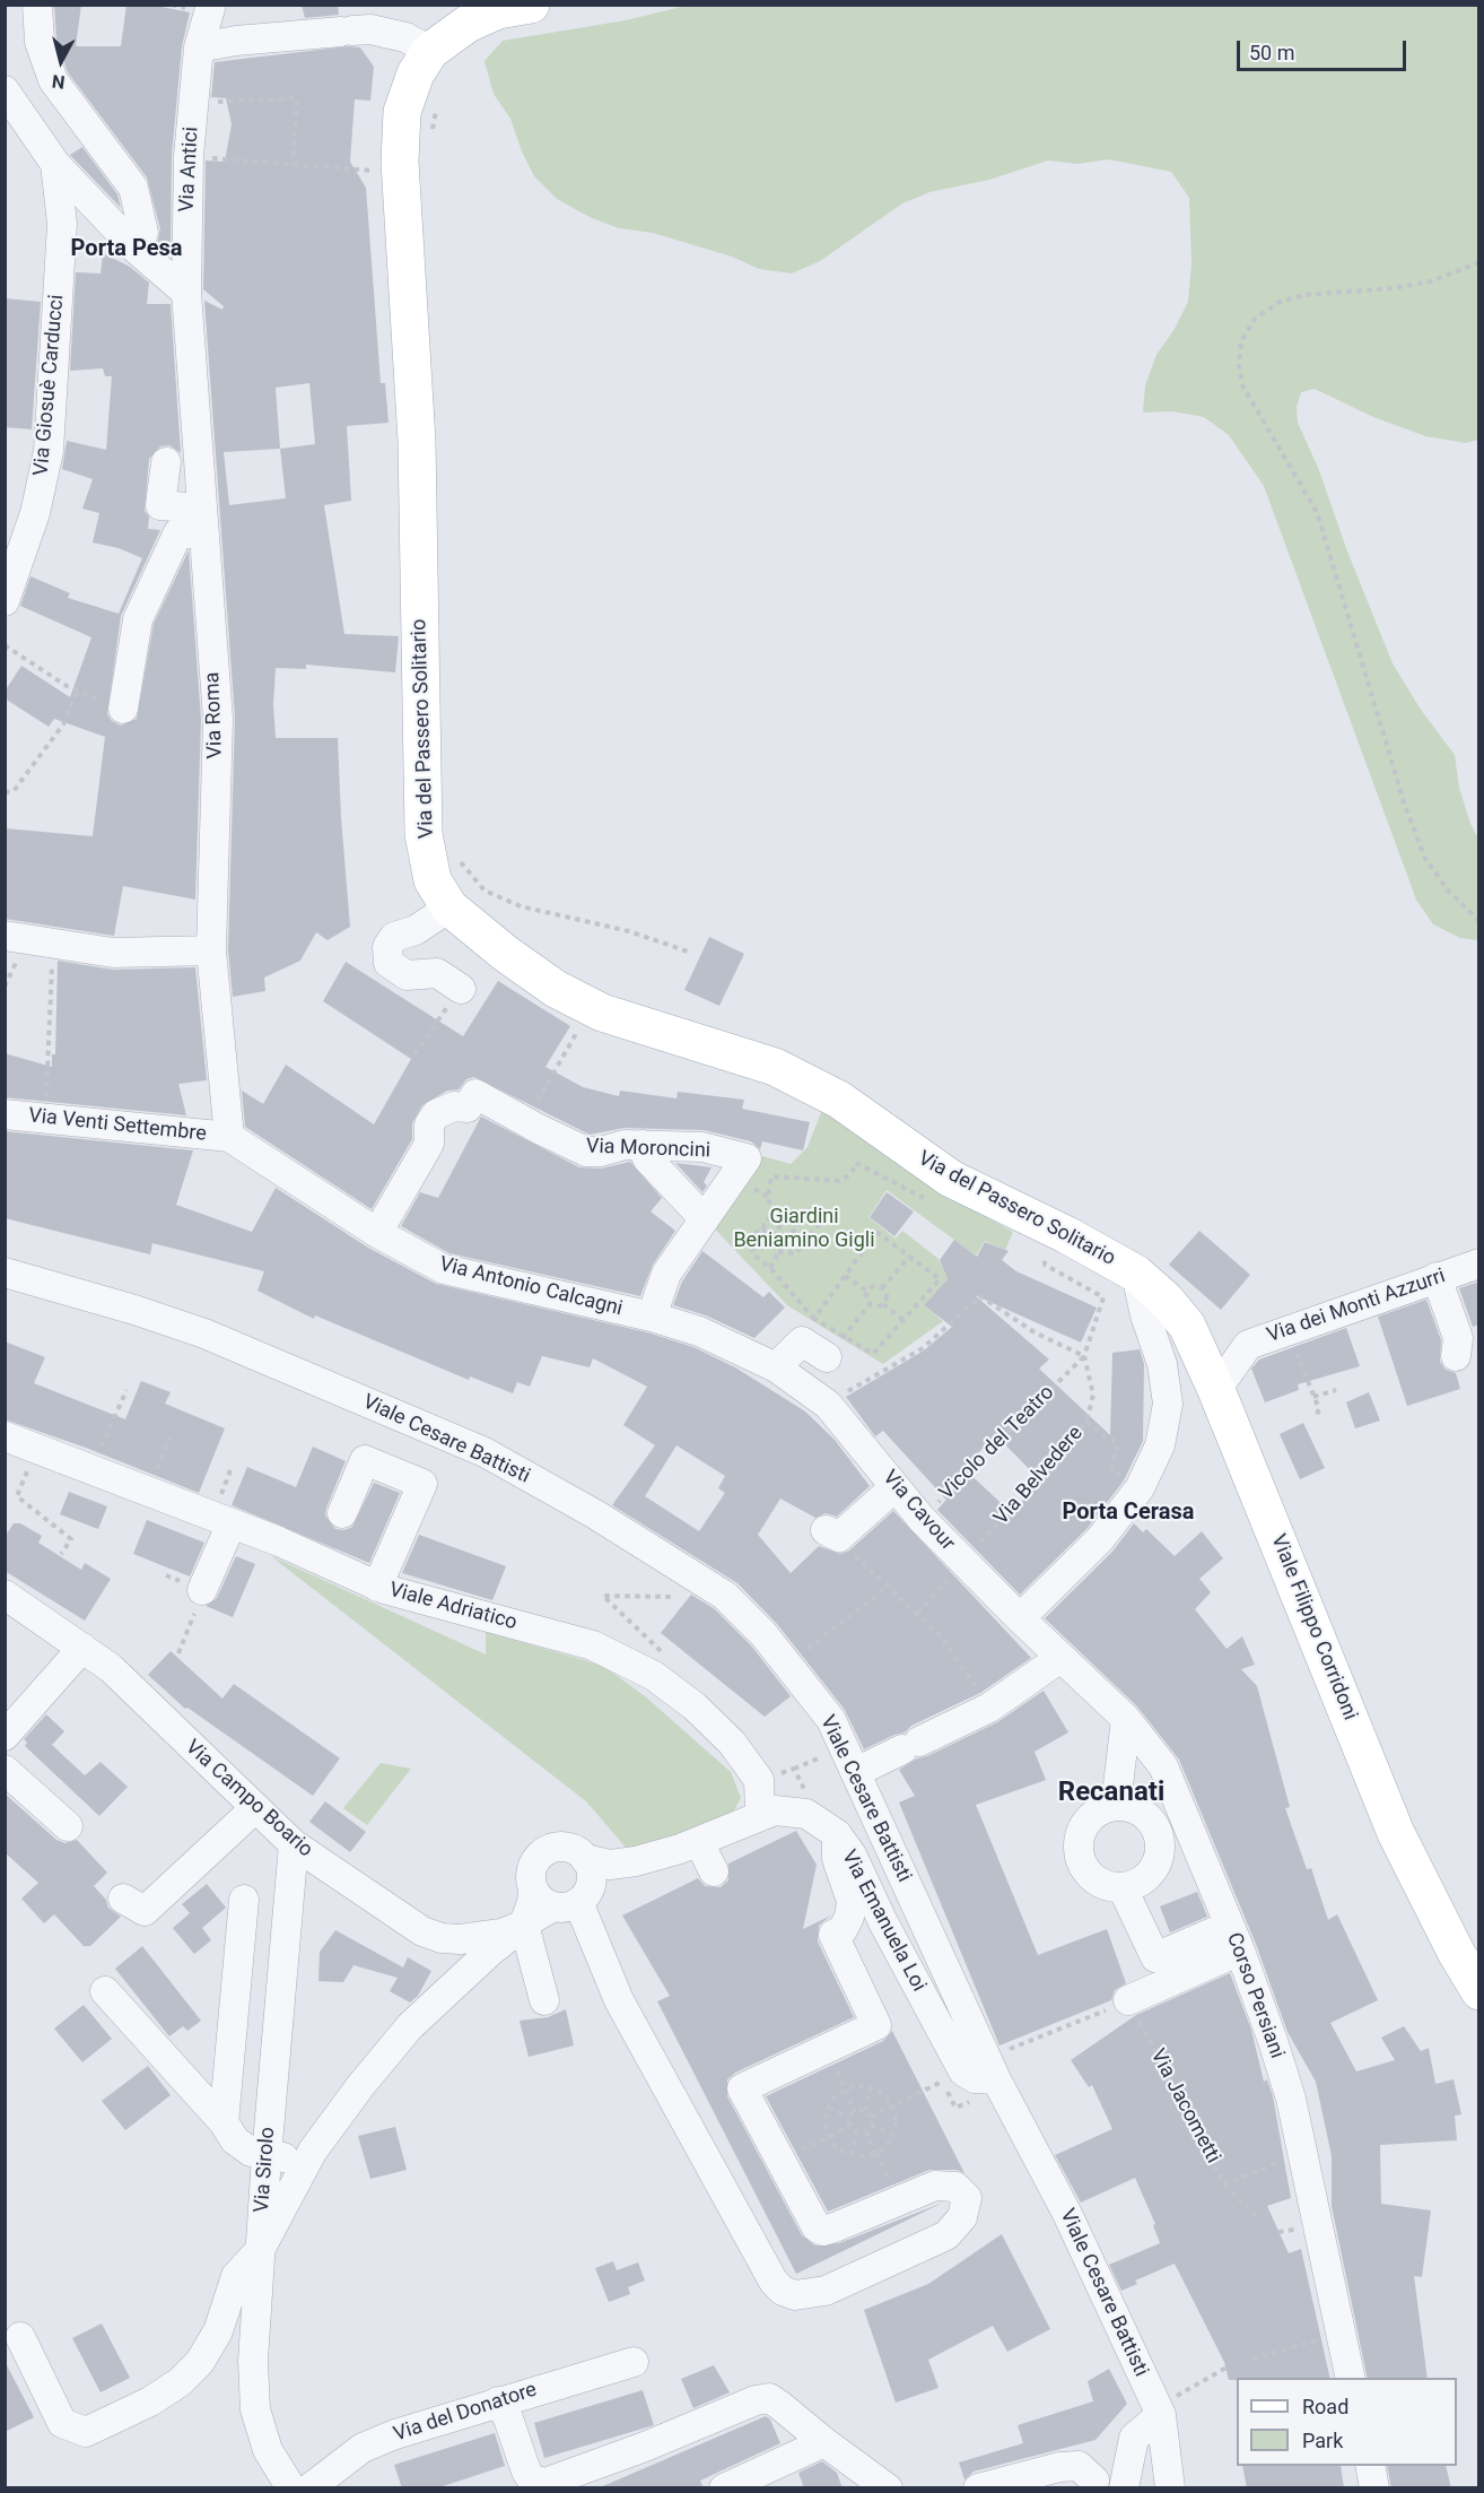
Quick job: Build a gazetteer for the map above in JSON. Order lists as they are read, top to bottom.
{
  "streets": {
    "main road": ["Via del Passero Solitario", "Viale Filippo Corridoni"],
    "street": [
      "Via Antici",
      "Via Giosuè Carducci",
      "Via Roma",
      "Via Venti Settembre",
      "Via Moroncini",
      "Via Antonio Calcagni",
      "Via dei Monti Azzurri",
      "Viale Cesare Battisti",
      "Via Cavour",
      "Viale Adriatico",
      "Via Campo Boario",
      "Via Emanuela Loi",
      "Corso Persiani",
      "Via Sirolo",
      "Via del Donatore"
    ],
    "path": ["Vicolo del Teatro", "Via Belvedere", "Via Jacometti"]
  },
  "crossings": [
    ["Via Antici", "Via Roma"],
    ["Via Roma", "Via Venti Settembre"],
    ["Via Roma", "Via Antonio Calcagni"],
    ["Via del Passero Solitario", "Viale Filippo Corridoni"],
    ["Via Venti Settembre", "Via Antonio Calcagni"],
    ["Via Moroncini", "Via Antonio Calcagni"],
    ["Via Antonio Calcagni", "Via Cavour"],
    ["Via dei Monti Azzurri", "Viale Filippo Corridoni"],
    ["Viale Cesare Battisti", "Via Emanuela Loi"],
    ["Vicolo del Teatro", "Via Belvedere"],
    ["Vicolo del Teatro", "Via Cavour"],
    ["Via Belvedere", "Via Cavour"],
    ["Via Cavour", "Corso Persiani"],
    ["Viale Adriatico", "Via Emanuela Loi"],
    ["Via Campo Boario", "Via Sirolo"],
    ["Corso Persiani", "Via Jacometti"]
  ],
  "districts": ["Porta Pesa", "Porta Cerasa", "Recanati"],
  "parks": ["Giardini Beniamino Gigli"],
  "legend": ["Road", "Park"],
  "scale_bar": "50 m",
  "north": "bottom"
}
